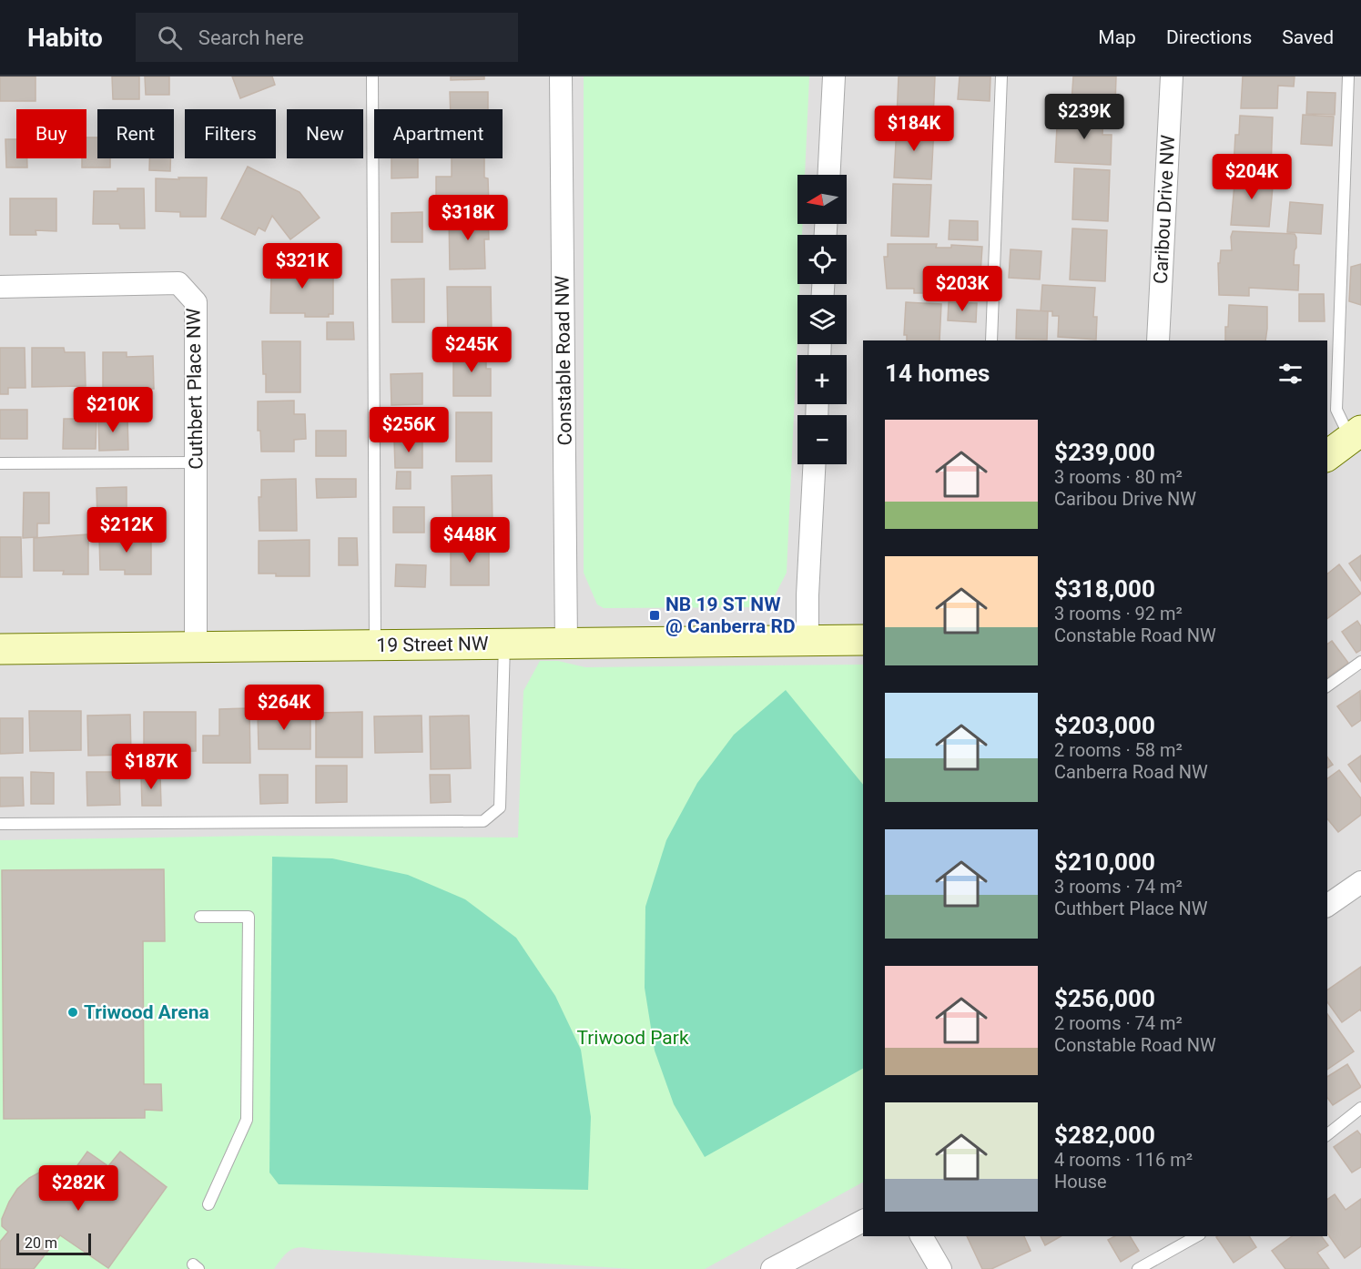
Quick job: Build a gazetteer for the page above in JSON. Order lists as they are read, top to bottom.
{
  "streets": {
    "street": [
      "Caribou Drive NW",
      "Constable Road NW",
      "Cuthbert Place NW",
      "19 Street NW"
    ]
  },
  "crossings": [
    ["Constable Road NW", "19 Street NW"],
    ["Cuthbert Place NW", "19 Street NW"]
  ],
  "parks": ["Triwood Park"],
  "places": {
    "transit": ["NB 19 ST NW @ Canberra RD"],
    "other": ["Triwood Arena"]
  },
  "scale_bar": "20 m",
  "north": "left",
  "page": {
    "header": "Habito",
    "search": "Search here",
    "nav": ["Map", "Directions", "Saved"],
    "price": [
      "$239K",
      "$184K",
      "$204K",
      "$318K",
      "$321K",
      "$203K",
      "$245K",
      "$210K",
      "$256K",
      "$212K",
      "$448K",
      "$264K",
      "$187K",
      "$282K"
    ],
    "chip": [
      "Buy",
      "Rent",
      "Filters",
      "New",
      "Apartment"
    ],
    "map_buttons": ["+", "−"],
    "heading": "14 homes",
    "list": [
      {
        "name": "$239,000",
        "note": "3 rooms · 80 m² · Caribou Drive NW"
      },
      {
        "name": "$318,000",
        "note": "3 rooms · 92 m² · Constable Road NW"
      },
      {
        "name": "$203,000",
        "note": "2 rooms · 58 m² · Canberra Road NW"
      },
      {
        "name": "$210,000",
        "note": "3 rooms · 74 m² · Cuthbert Place NW"
      },
      {
        "name": "$256,000",
        "note": "2 rooms · 74 m² · Constable Road NW"
      },
      {
        "name": "$282,000",
        "note": "4 rooms · 116 m² · House"
      }
    ],
    "scale": "20 m"
  }
}
